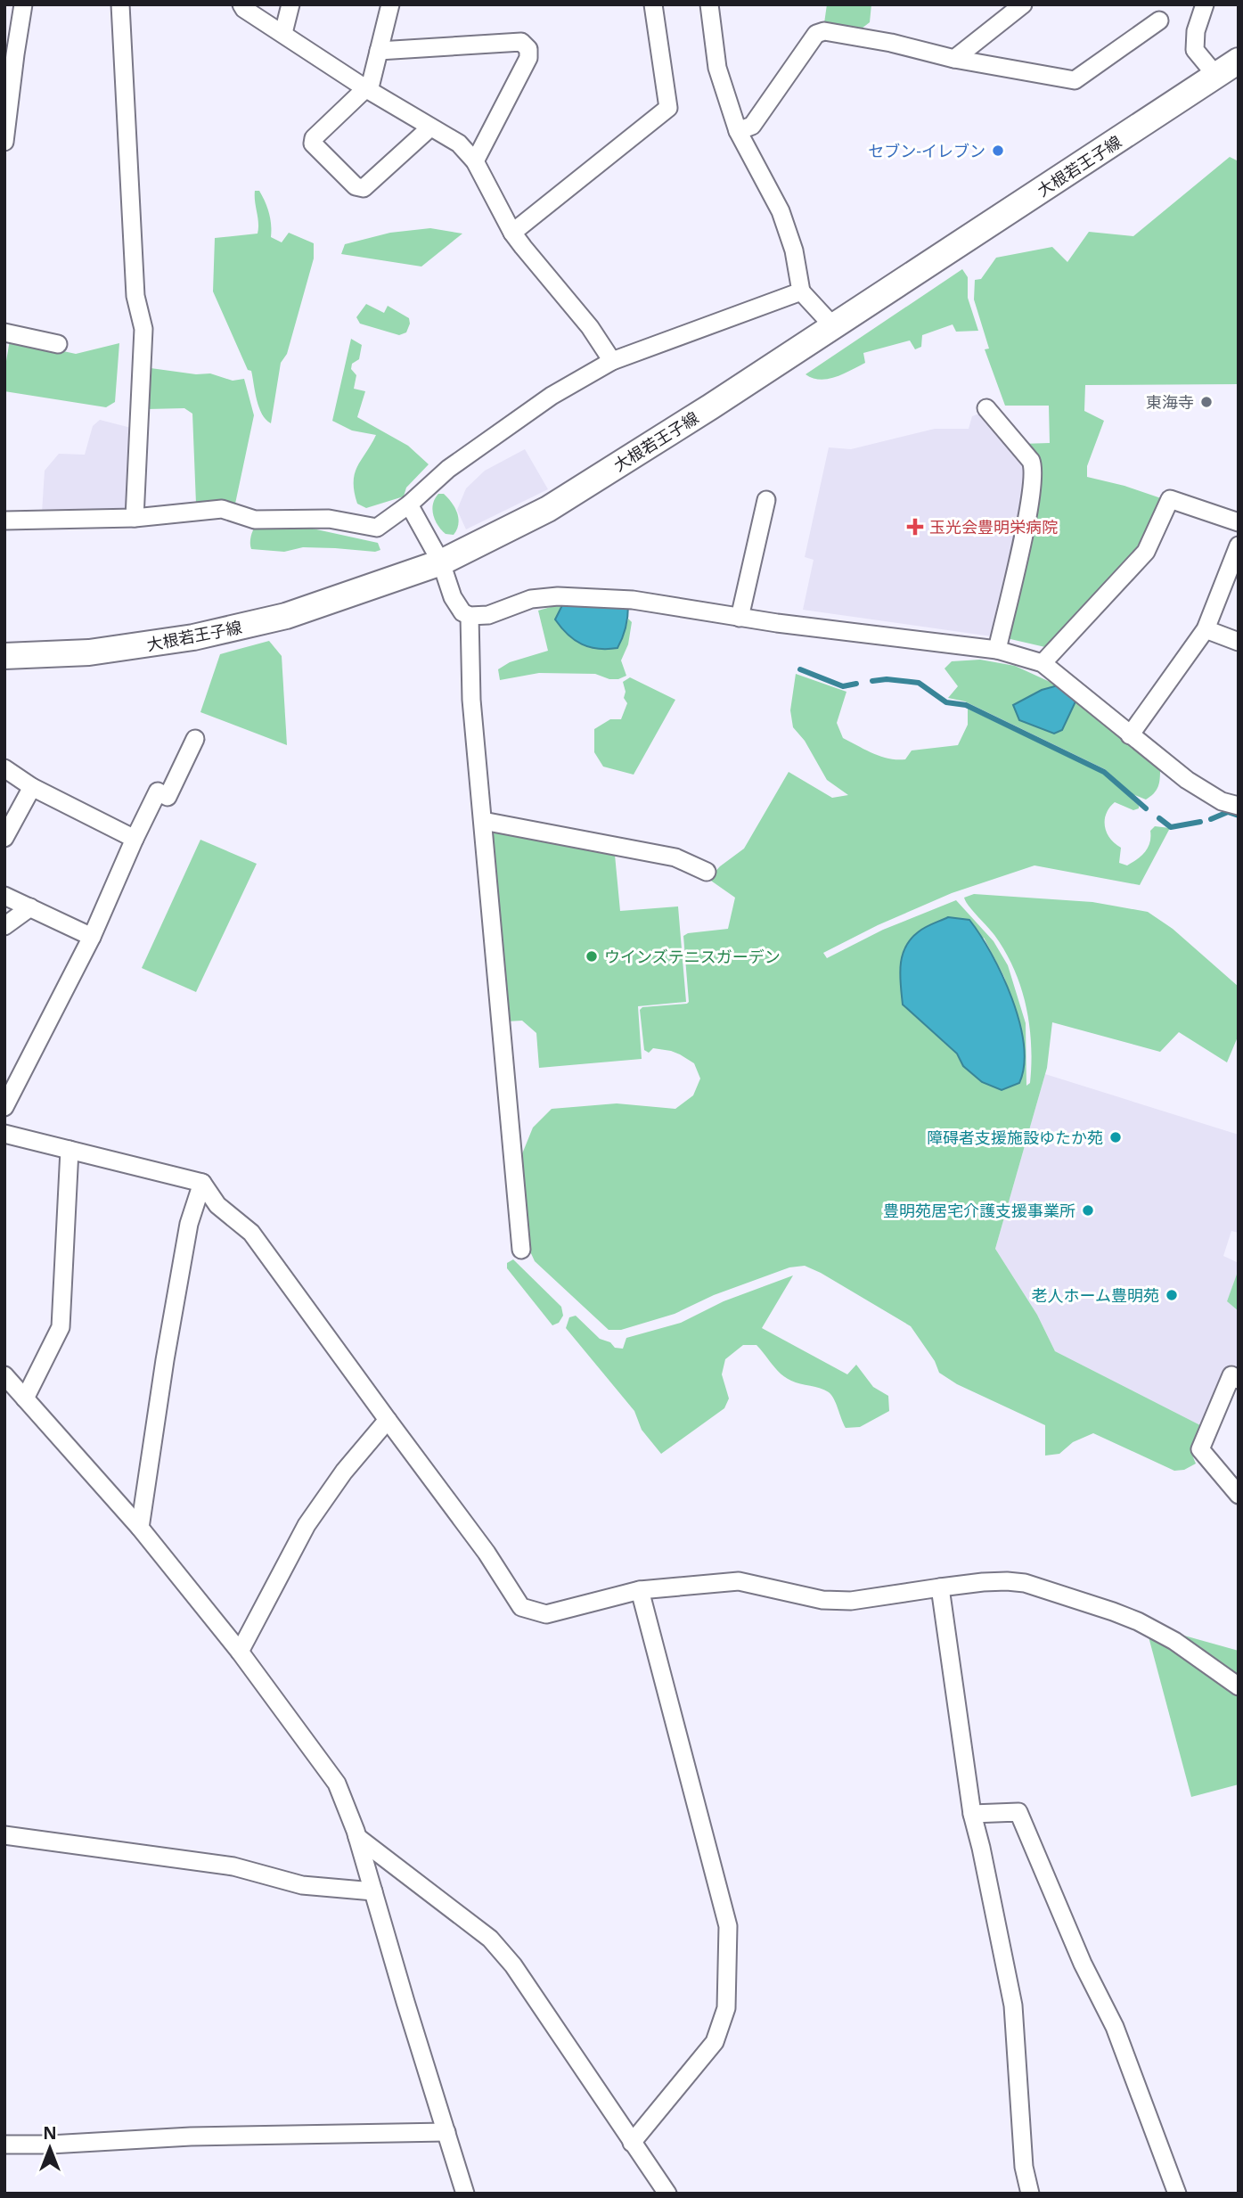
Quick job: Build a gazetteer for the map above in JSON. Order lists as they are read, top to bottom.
{
  "streets": {
    "street": ["大根若王子線"]
  },
  "places": {
    "other": [
      "セブン-イレブン",
      "東海寺",
      "ウインズテニスガーデン",
      "障碍者支援施設ゆたか苑",
      "豊明苑居宅介護支援事業所",
      "老人ホーム豊明苑"
    ],
    "health": ["玉光会豊明栄病院"]
  },
  "north": "top"
}
